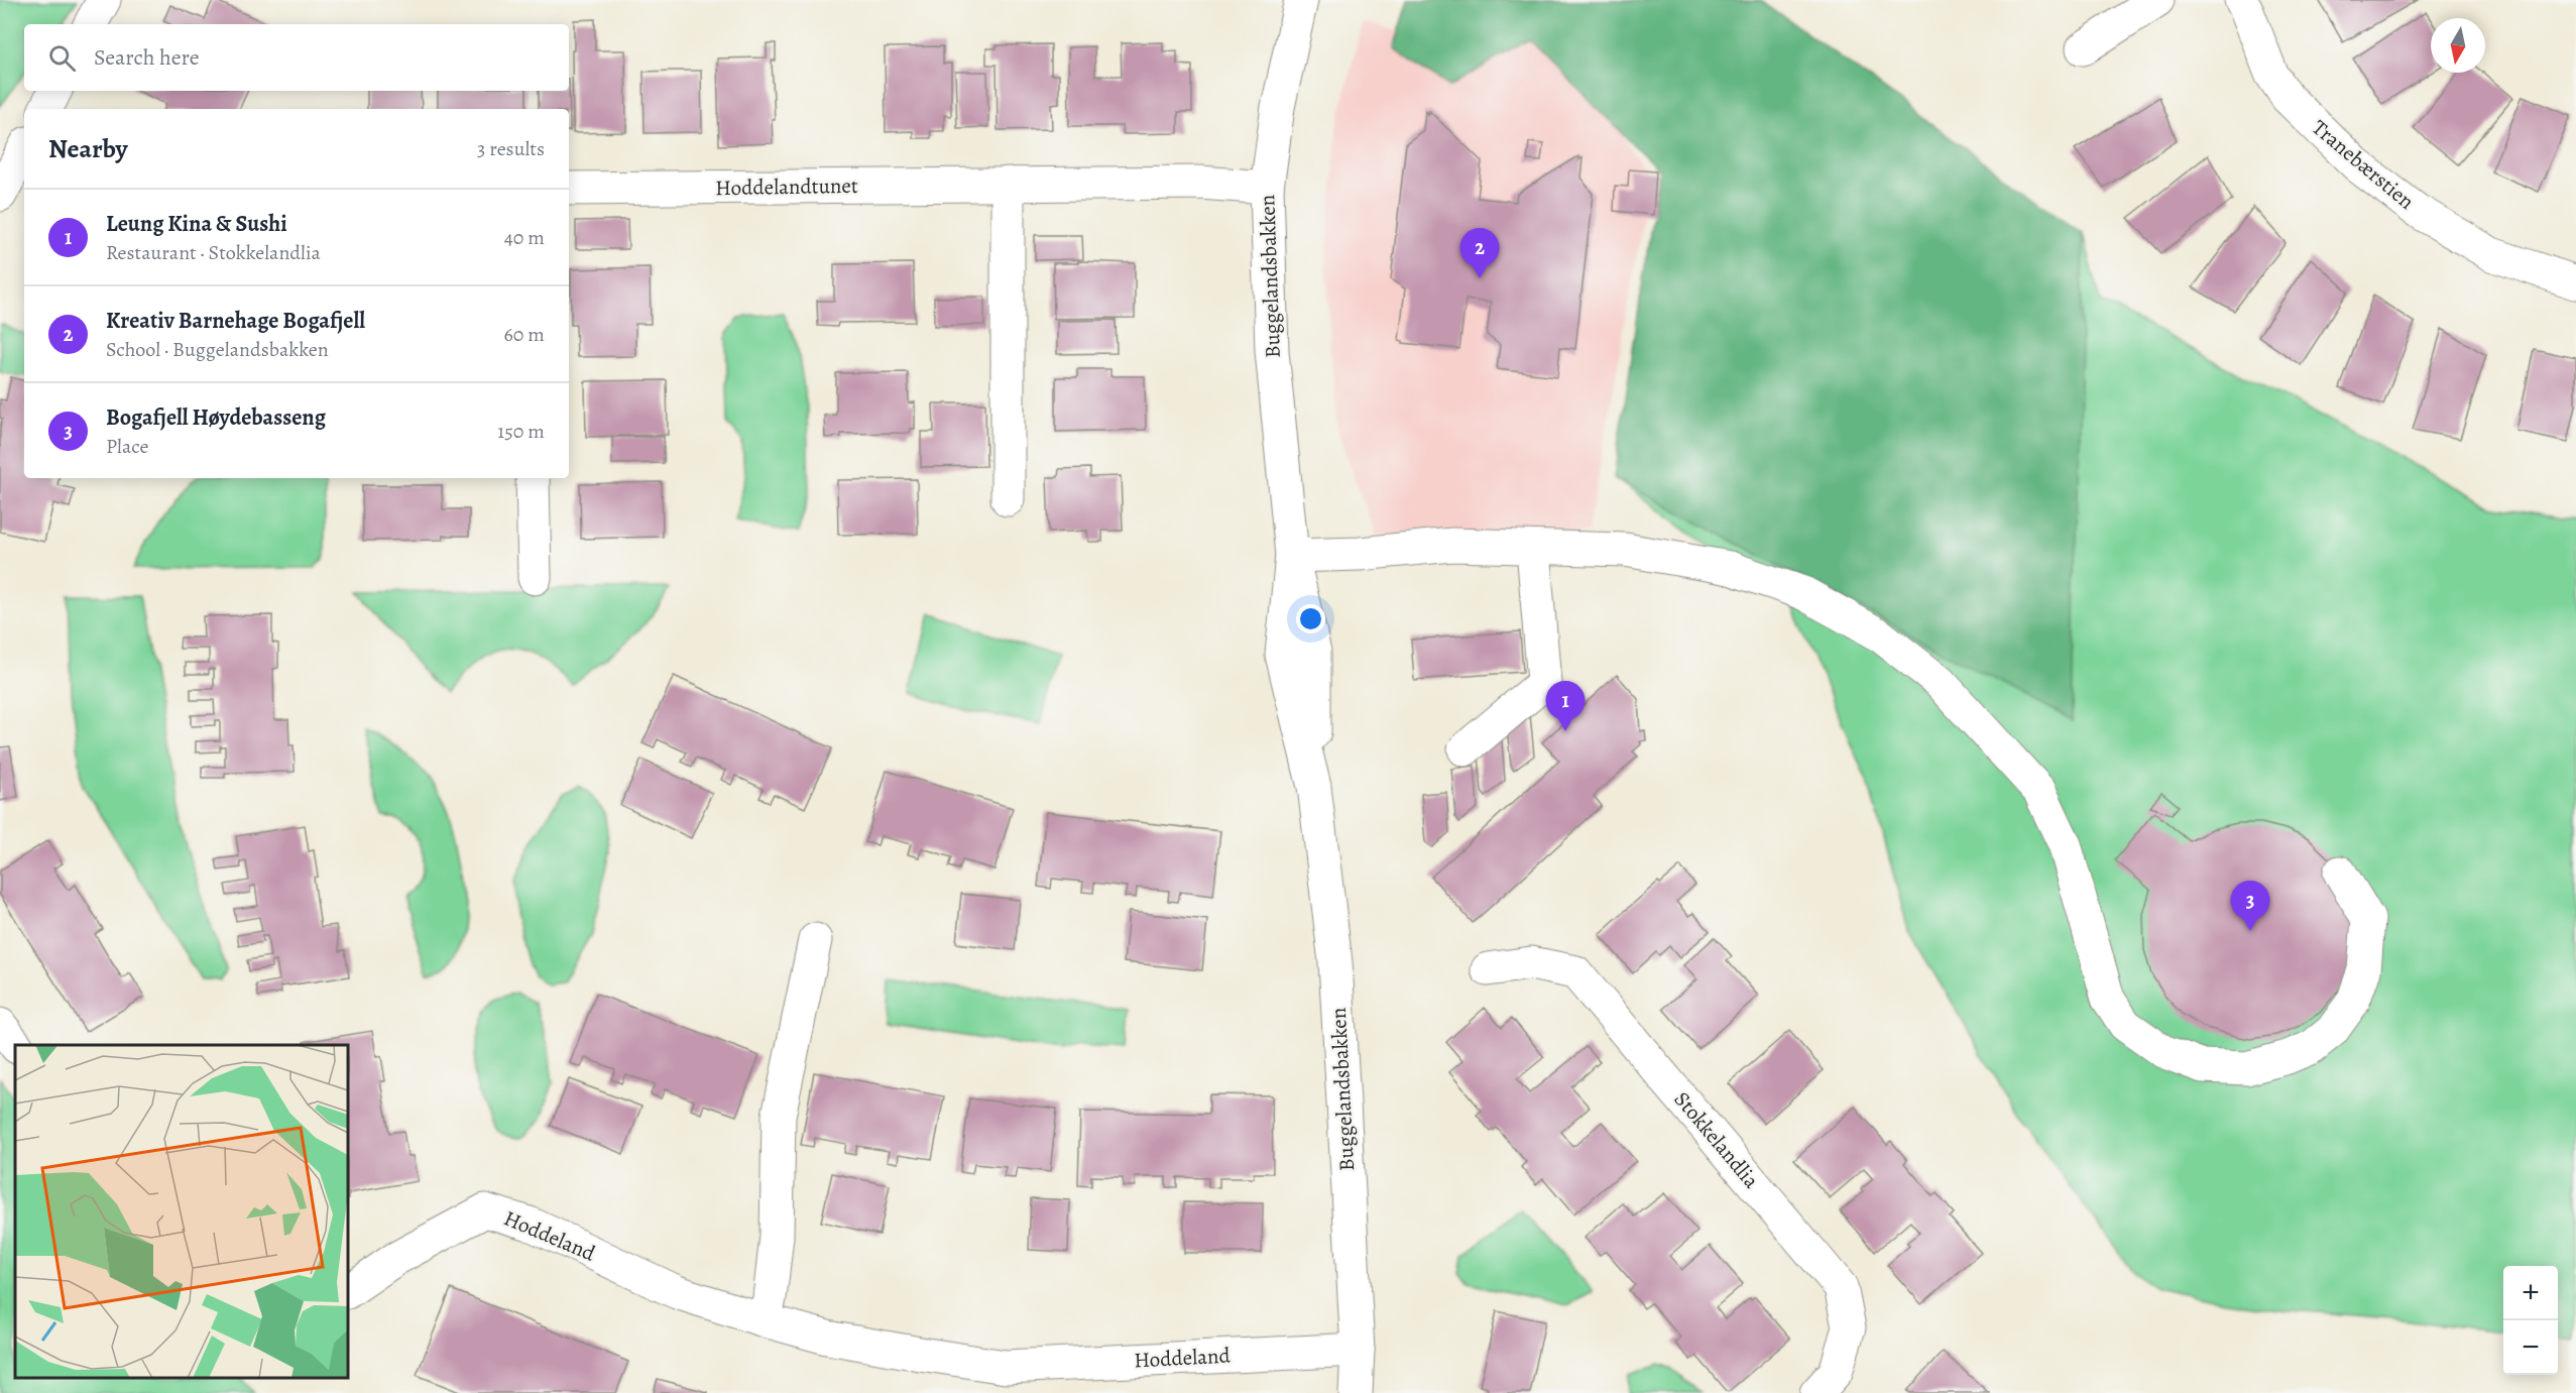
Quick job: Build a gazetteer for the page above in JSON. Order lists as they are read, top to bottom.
{
  "streets": {
    "street": [
      "Tranebærstien",
      "Hoddelandtunet",
      "Buggelandsbakken",
      "Stokkelandlia",
      "Hoddeland"
    ]
  },
  "crossings": [
    ["Hoddelandtunet", "Buggelandsbakken"],
    ["Buggelandsbakken", "Hoddeland"]
  ],
  "north": "bottom",
  "page": {
    "search": "Search here",
    "heading": ["Nearby", "3 results"],
    "list": [
      {
        "mark": "1",
        "name": "Leung Kina & Sushi",
        "note": "Restaurant · Stokkelandlia",
        "value": "40 m"
      },
      {
        "mark": "2",
        "name": "Kreativ Barnehage Bogafjell",
        "note": "School · Buggelandsbakken",
        "value": "60 m"
      },
      {
        "mark": "3",
        "name": "Bogafjell Høydebasseng",
        "note": "Place",
        "value": "150 m"
      }
    ],
    "pins": ["2", "1", "3"],
    "map_buttons": ["+", "−"]
  }
}
